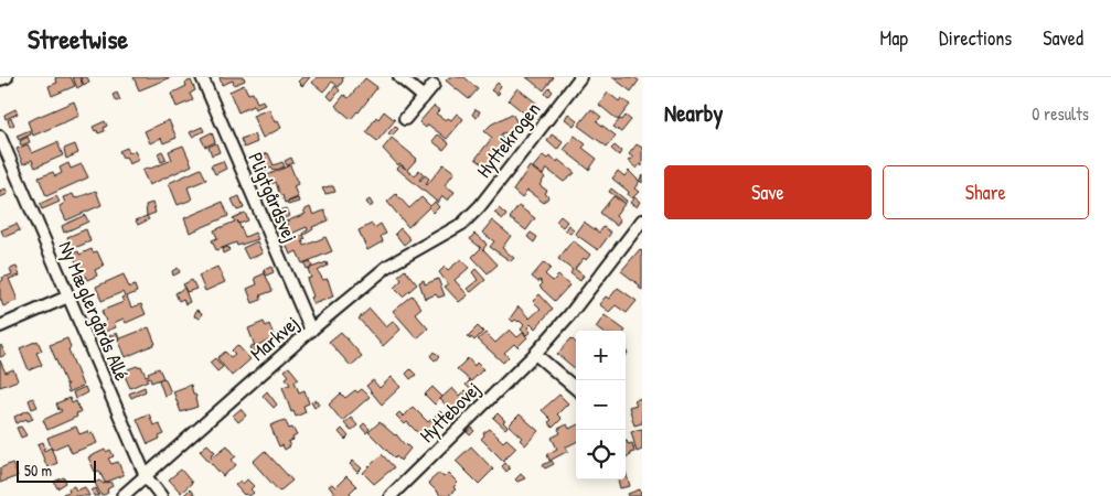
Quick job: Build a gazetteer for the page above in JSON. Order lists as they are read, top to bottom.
{
  "streets": {
    "street": [
      "Hyttekrogen",
      "Pligtgårdsvej",
      "Ny Mæglergårds Allé",
      "Markvej",
      "Hyttebovej"
    ]
  },
  "crossings": [
    ["Hyttekrogen", "Markvej"],
    ["Pligtgårdsvej", "Markvej"],
    ["Ny Mæglergårds Allé", "Markvej"]
  ],
  "scale_bar": "50 m",
  "page": {
    "header": "Streetwise",
    "nav": ["Map", "Directions", "Saved"],
    "heading": ["Nearby", "0 results"],
    "buttons": ["Save", "Share"],
    "map_buttons": ["+", "−"],
    "scale": "50 m"
  }
}
